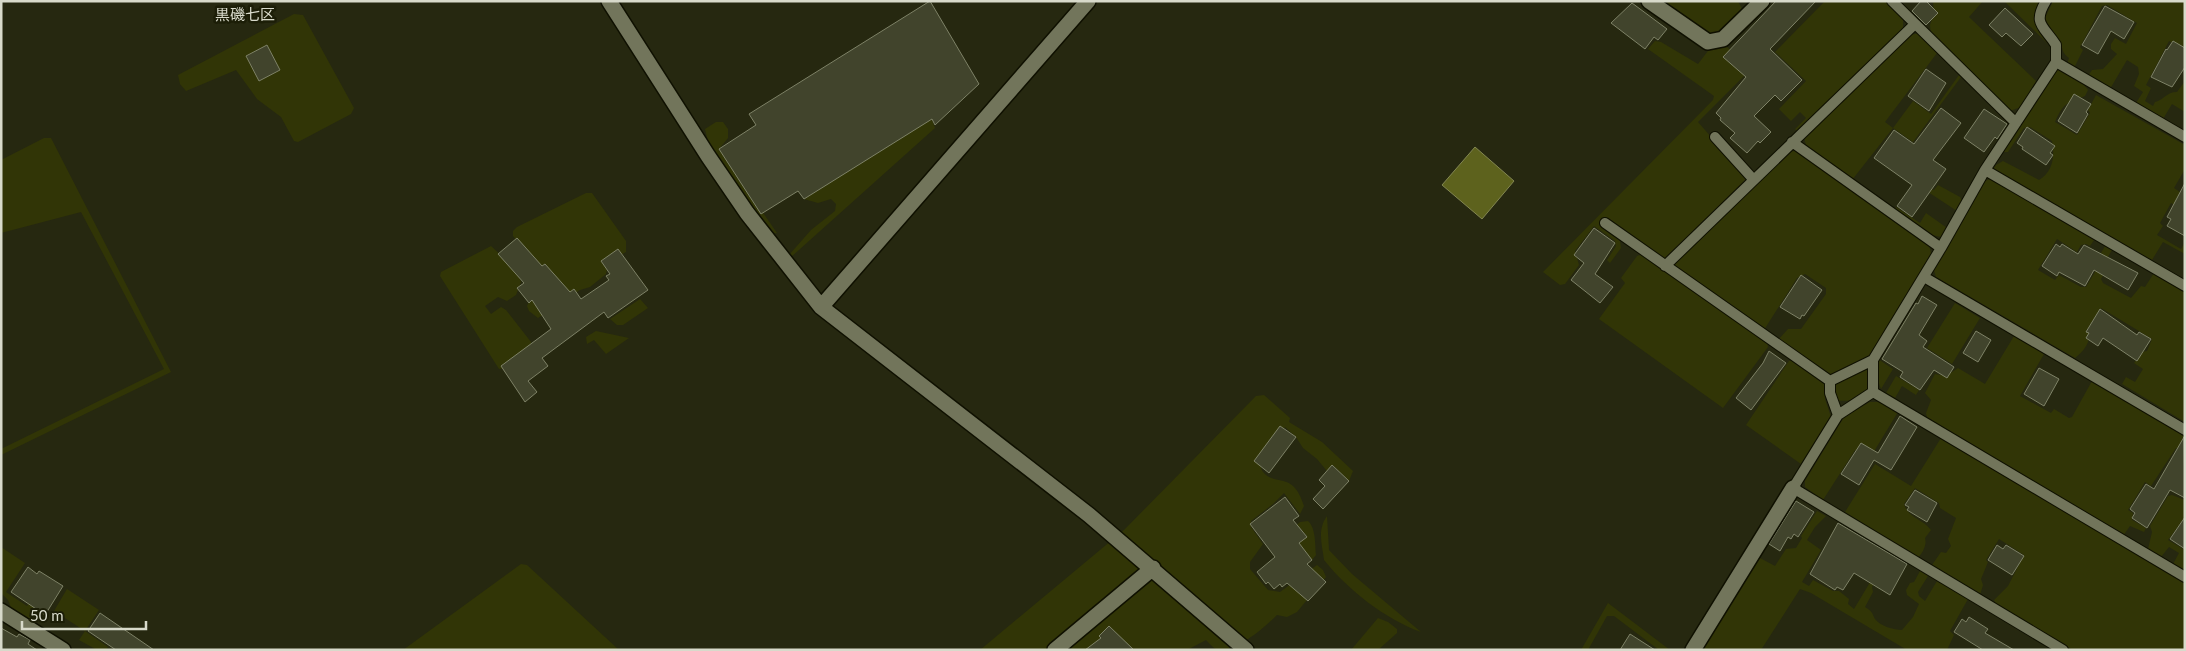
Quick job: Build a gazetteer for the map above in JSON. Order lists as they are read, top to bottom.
{
  "districts": ["黒磯七区"],
  "scale_bar": "50 m"
}
